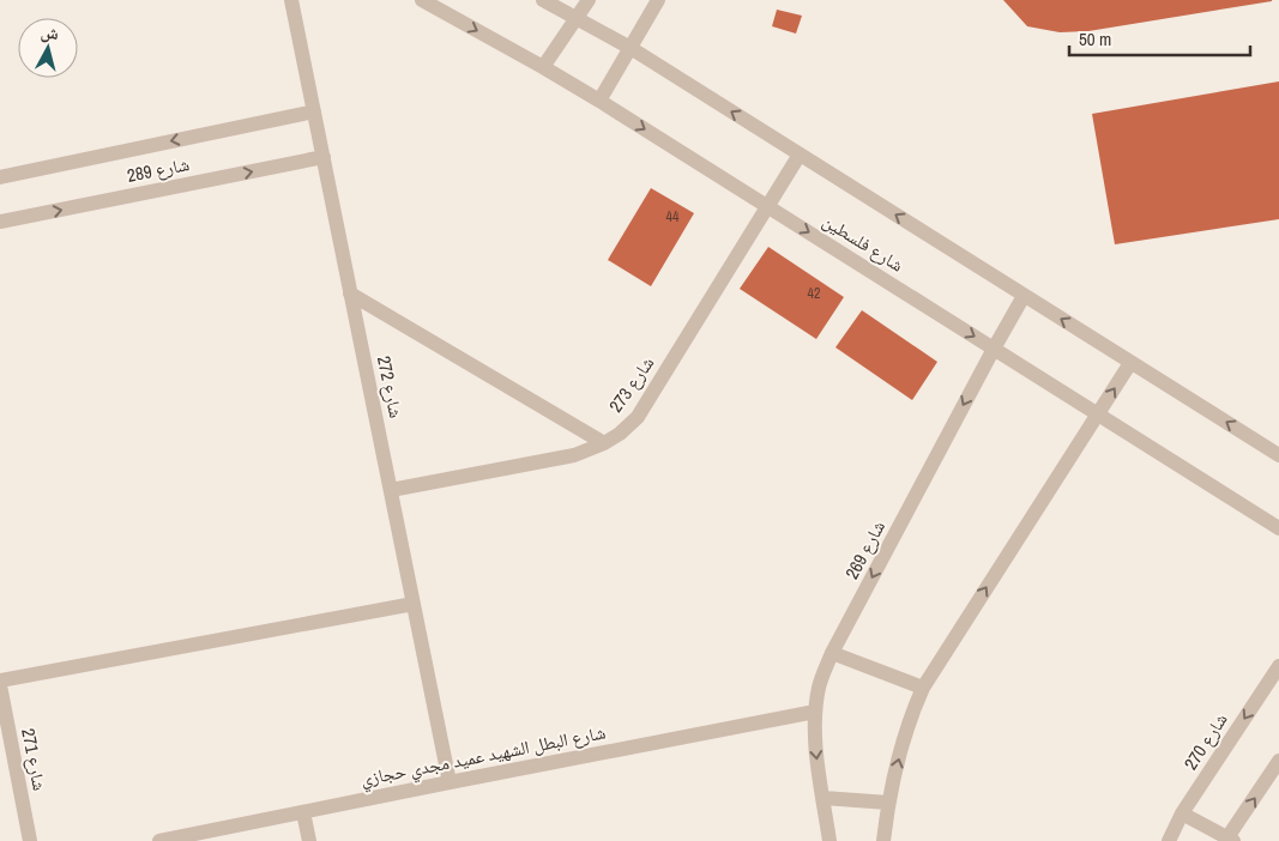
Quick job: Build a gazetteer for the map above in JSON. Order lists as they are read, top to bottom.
{
  "streets": {
    "street": [
      "شارع 289",
      "شارع فلسطين",
      "شارع 273",
      "شارع 272",
      "شارع 269",
      "شارع 270",
      "شارع البطل الشهيد عميد مجدي حجازي",
      "شارع 271"
    ]
  },
  "crossings": [
    ["شارع 289", "شارع 272"],
    ["شارع فلسطين", "شارع 273"],
    ["شارع فلسطين", "شارع 269"],
    ["شارع 273", "شارع 272"],
    ["شارع 272", "شارع البطل الشهيد عميد مجدي حجازي"],
    ["شارع 269", "شارع البطل الشهيد عميد مجدي حجازي"]
  ],
  "house_numbers": ["44", "42"],
  "scale_bar": "50 m",
  "north": "top"
}
